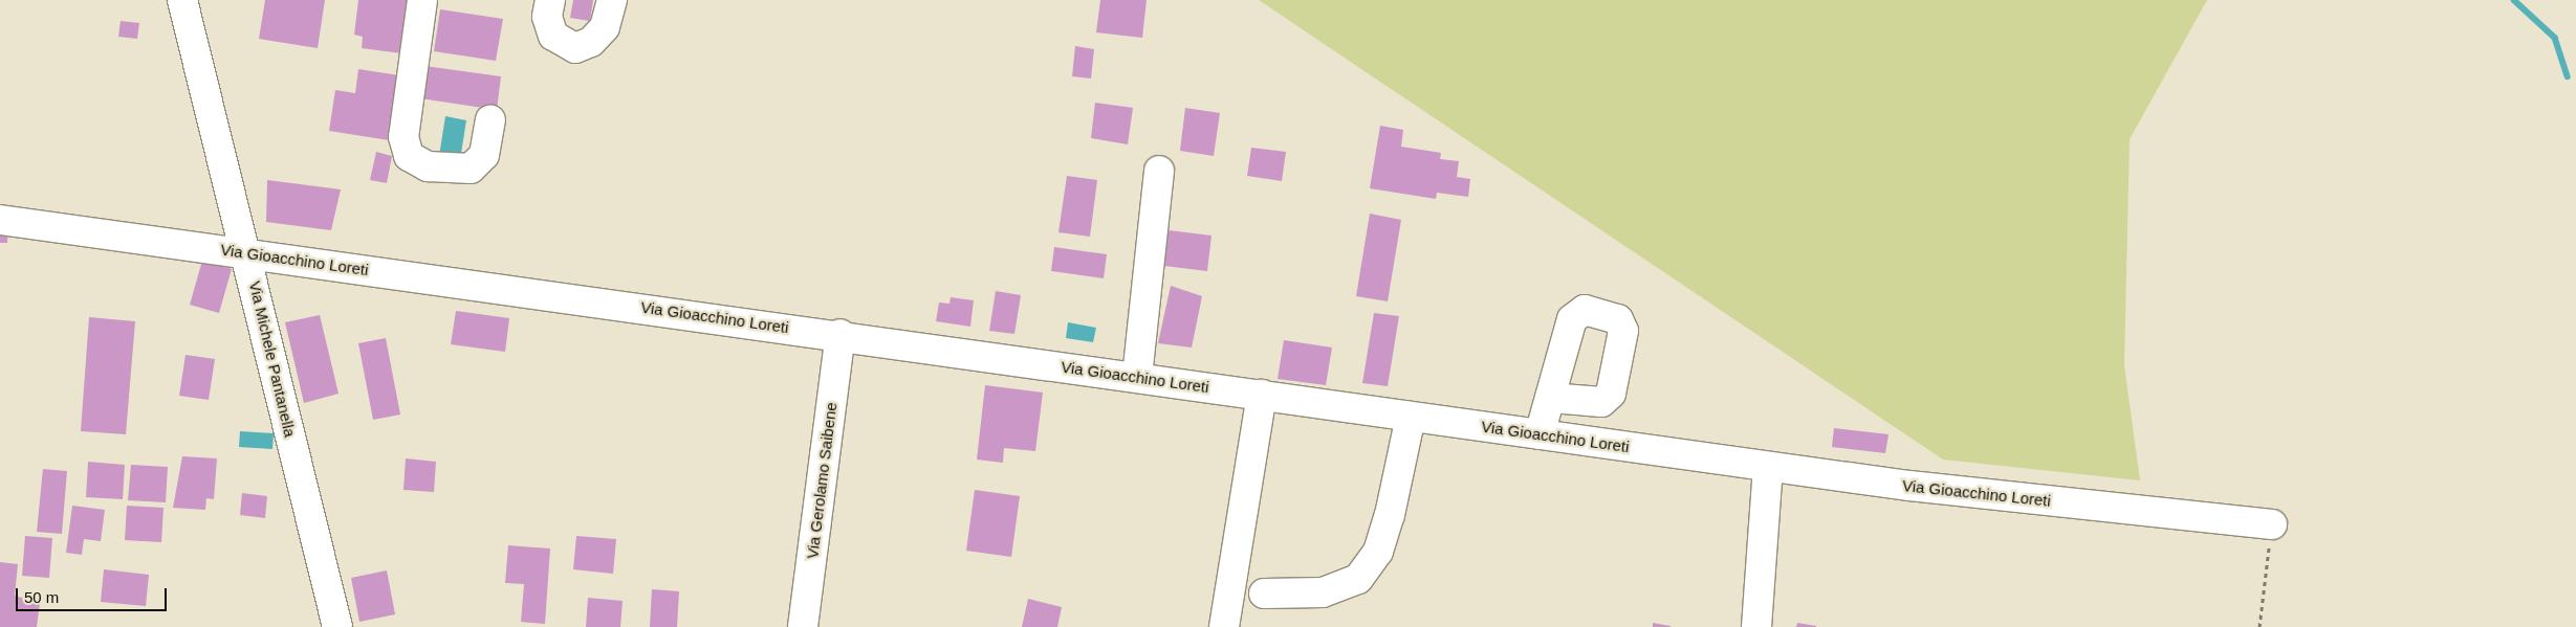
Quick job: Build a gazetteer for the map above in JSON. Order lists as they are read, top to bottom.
{
  "streets": {
    "street": ["Via Gioacchino Loreti", "Via Michele Pantanella", "Via Gerolamo Saibene"]
  },
  "crossings": [
    ["Via Gioacchino Loreti", "Via Michele Pantanella"],
    ["Via Gioacchino Loreti", "Via Gerolamo Saibene"]
  ],
  "scale_bar": "50 m"
}
